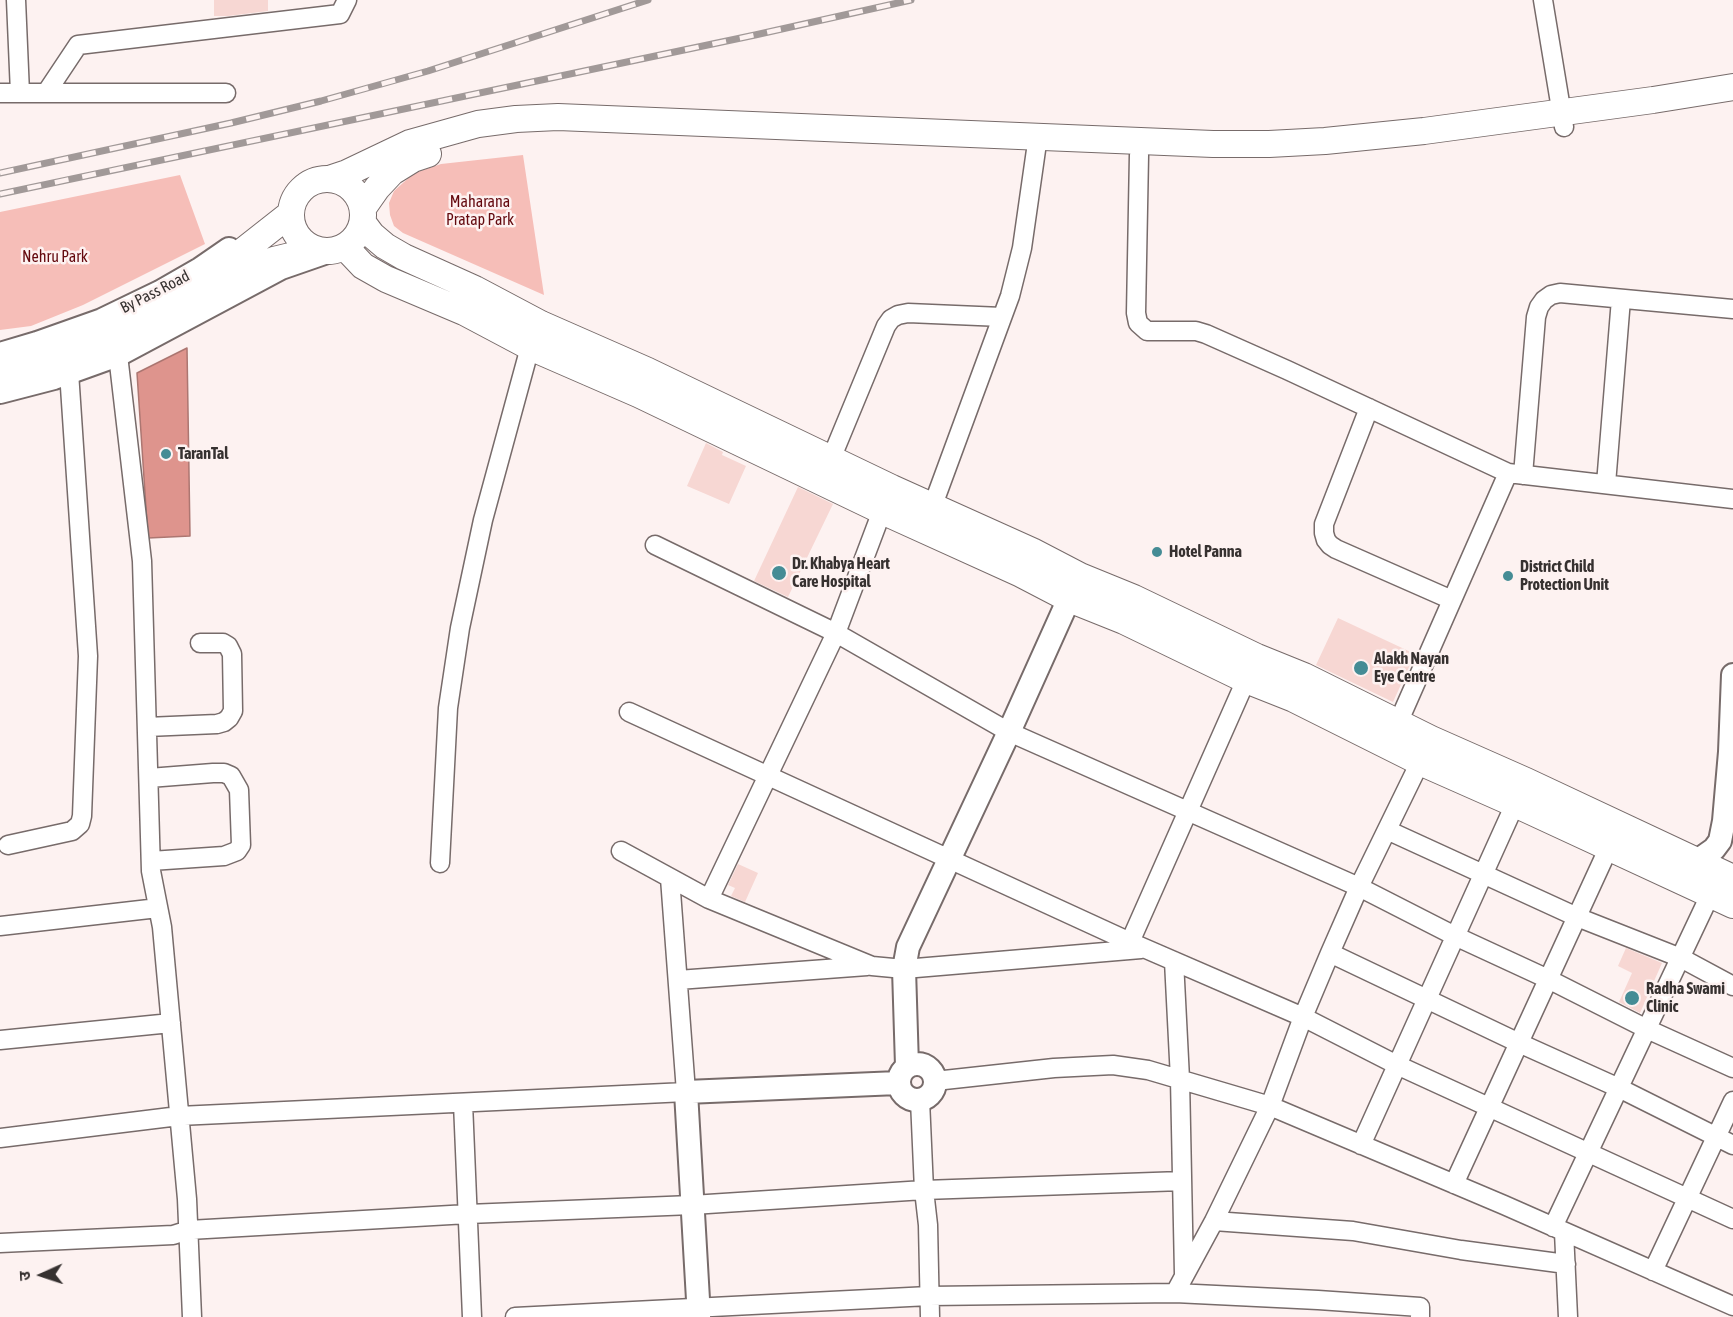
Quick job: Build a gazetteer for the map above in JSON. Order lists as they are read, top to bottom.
{
  "streets": {
    "street": ["By Pass Road"]
  },
  "parks": ["Maharana Pratap Park", "Nehru Park"],
  "places": [
    "TaranTal",
    "Hotel Panna",
    "Dr. Khabya Heart Care Hospital",
    "District Child Protection Unit",
    "Alakh Nayan Eye Centre",
    "Radha Swami Clinic"
  ],
  "north": "left"
}
